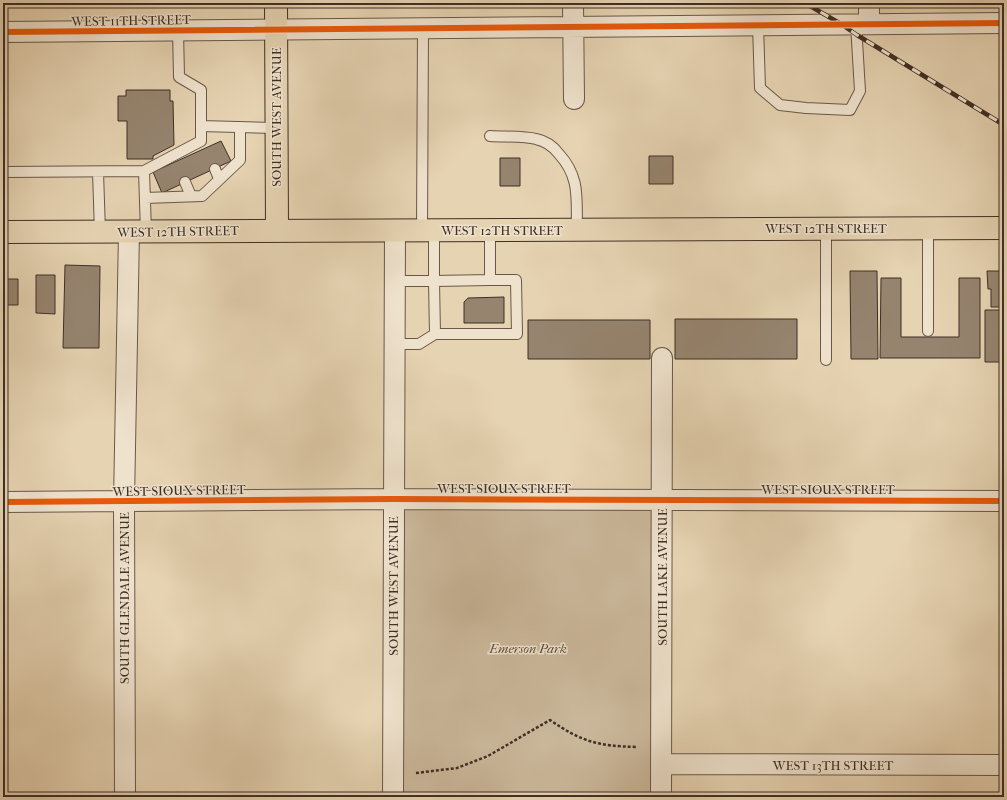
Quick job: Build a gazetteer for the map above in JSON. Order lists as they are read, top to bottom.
{
  "streets": {
    "main road": ["SOUTH WEST AVENUE", "WEST 12TH STREET"],
    "street": [
      "WEST 11TH STREET",
      "WEST SIOUX STREET",
      "SOUTH LAKE AVENUE",
      "SOUTH GLENDALE AVENUE",
      "WEST 13TH STREET"
    ]
  },
  "crossings": [
    ["WEST 11TH STREET", "SOUTH WEST AVENUE"],
    ["SOUTH WEST AVENUE", "WEST 12TH STREET"],
    ["SOUTH WEST AVENUE", "WEST SIOUX STREET"],
    ["WEST 12TH STREET", "SOUTH GLENDALE AVENUE"],
    ["WEST SIOUX STREET", "SOUTH LAKE AVENUE"],
    ["WEST SIOUX STREET", "SOUTH GLENDALE AVENUE"],
    ["SOUTH LAKE AVENUE", "WEST 13TH STREET"]
  ],
  "parks": ["Emerson Park"]
}
